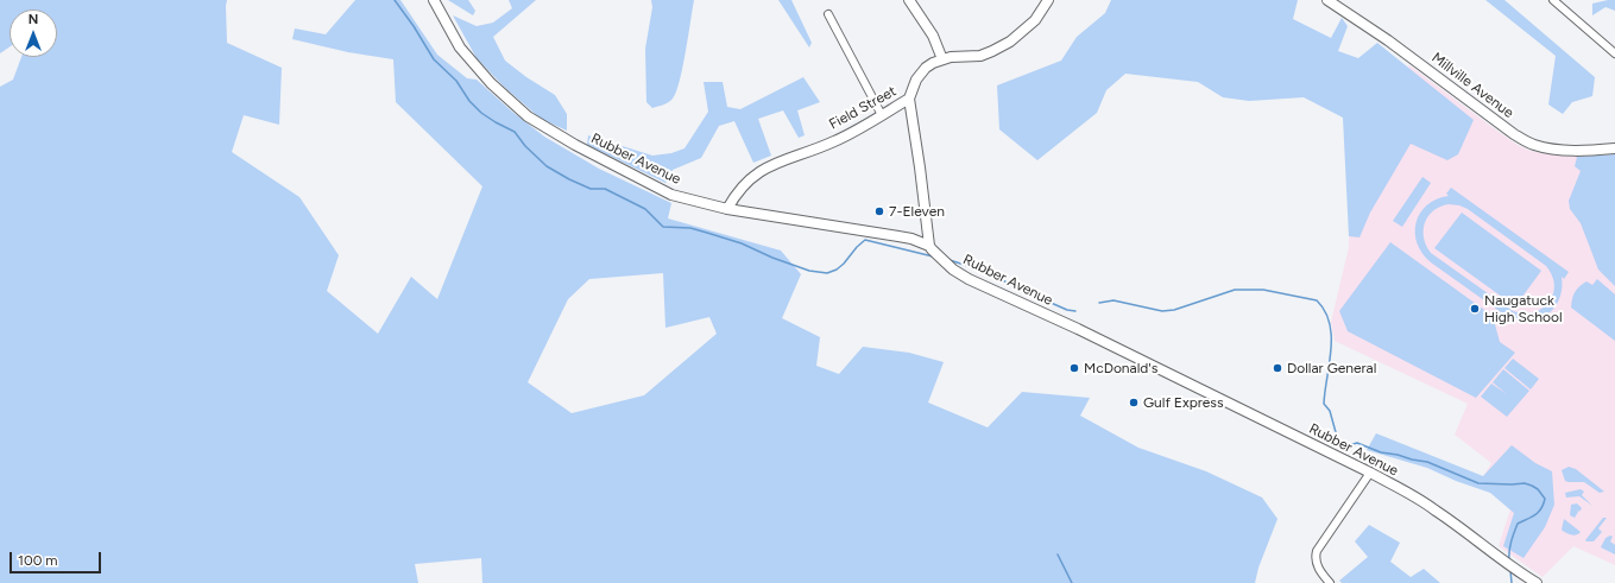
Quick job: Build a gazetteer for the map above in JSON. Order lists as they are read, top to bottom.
{
  "streets": {
    "street": ["Millville Avenue", "Field Street", "Rubber Avenue"]
  },
  "crossings": [
    ["Field Street", "Rubber Avenue"]
  ],
  "places": [
    "7-Eleven",
    "Naugatuck High School",
    "McDonald's",
    "Dollar General",
    "Gulf Express"
  ],
  "scale_bar": "100 m",
  "north": "top"
}
